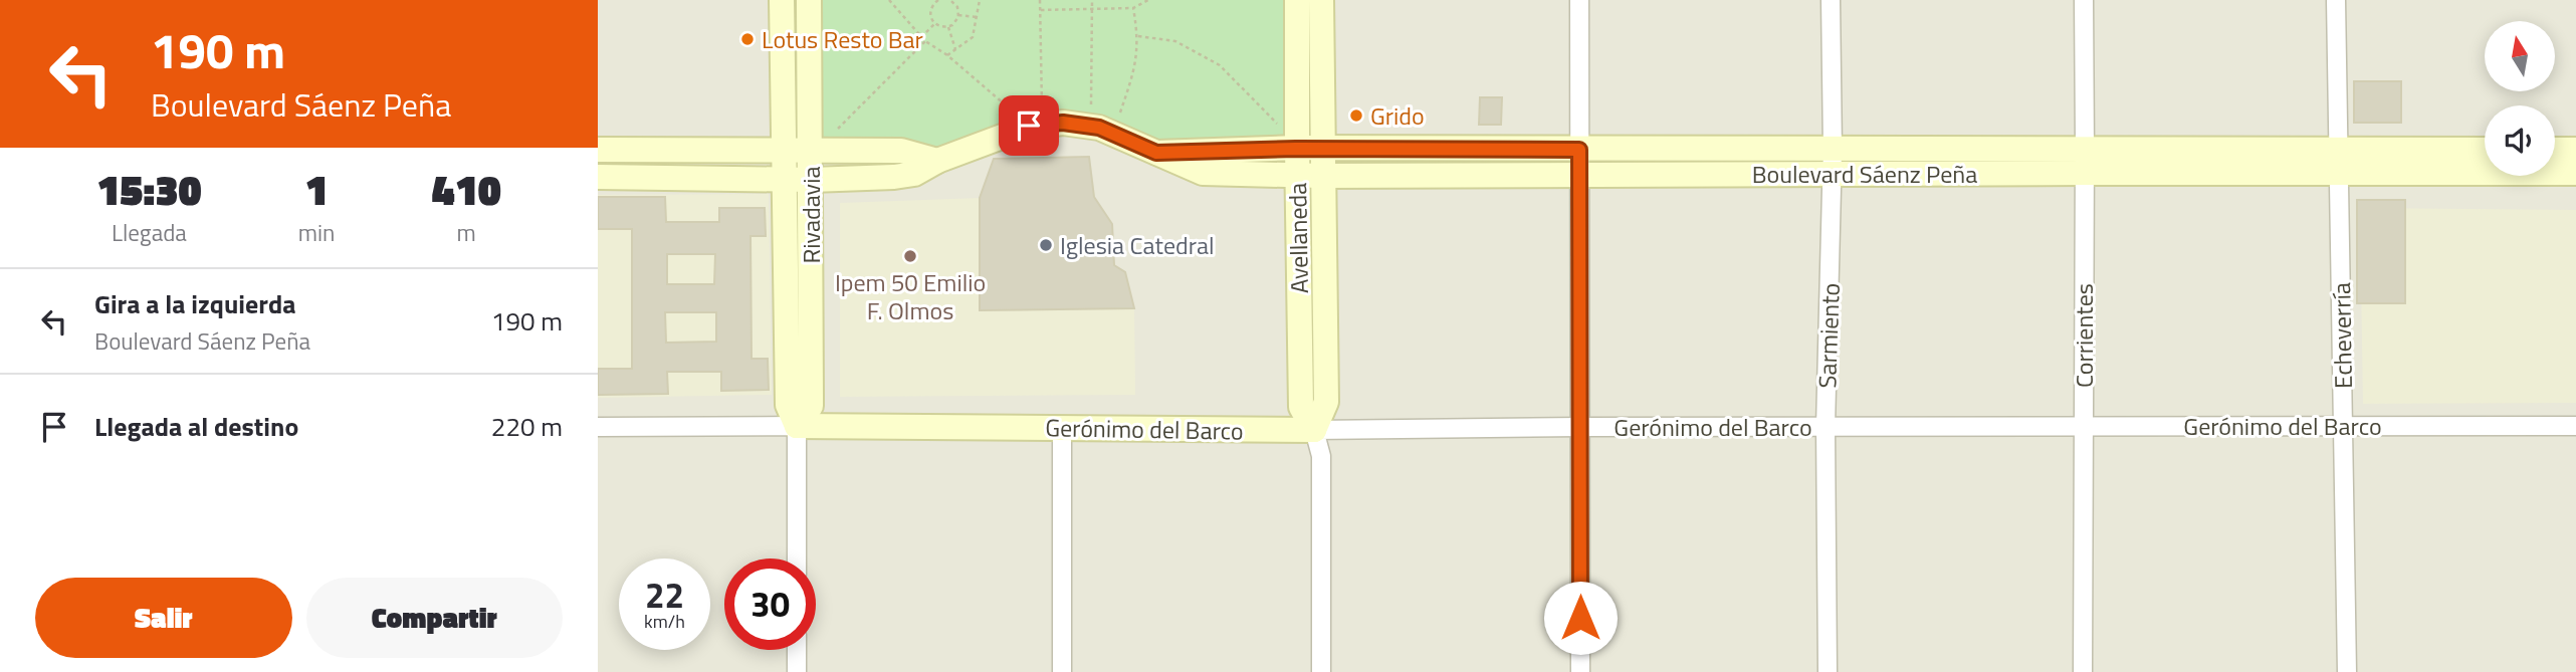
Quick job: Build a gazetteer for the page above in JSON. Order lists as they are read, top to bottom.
{
  "streets": {
    "main road": [
      "Boulevard Sáenz Peña",
      "Rivadavia",
      "Avellaneda",
      "Gerónimo del Barco"
    ],
    "street": ["Sarmiento", "Corrientes", "Echeverría"]
  },
  "crossings": [
    ["Boulevard Sáenz Peña", "Rivadavia"],
    ["Boulevard Sáenz Peña", "Avellaneda"],
    ["Boulevard Sáenz Peña", "Sarmiento"],
    ["Boulevard Sáenz Peña", "Corrientes"],
    ["Boulevard Sáenz Peña", "Echeverría"],
    ["Rivadavia", "Gerónimo del Barco"],
    ["Avellaneda", "Gerónimo del Barco"],
    ["Sarmiento", "Gerónimo del Barco"],
    ["Corrientes", "Gerónimo del Barco"],
    ["Echeverría", "Gerónimo del Barco"]
  ],
  "places": [
    "Lotus Resto Bar",
    "Grido",
    "Iglesia Catedral",
    "Ipem 50 Emilio F. Olmos"
  ],
  "north": "top",
  "page": {
    "turn": ["190 m", "Boulevard Sáenz Peña"],
    "eta": [
      "15:30",
      "Llegada",
      "1",
      "min",
      "410",
      "m"
    ],
    "list": [
      {
        "name": "Gira a la izquierda",
        "note": "Boulevard Sáenz Peña",
        "value": "190 m"
      },
      {
        "name": "Llegada al destino",
        "value": "220 m"
      }
    ],
    "speed": "22 km/h",
    "limit": "30",
    "buttons": ["Salir", "Compartir"]
  }
}
